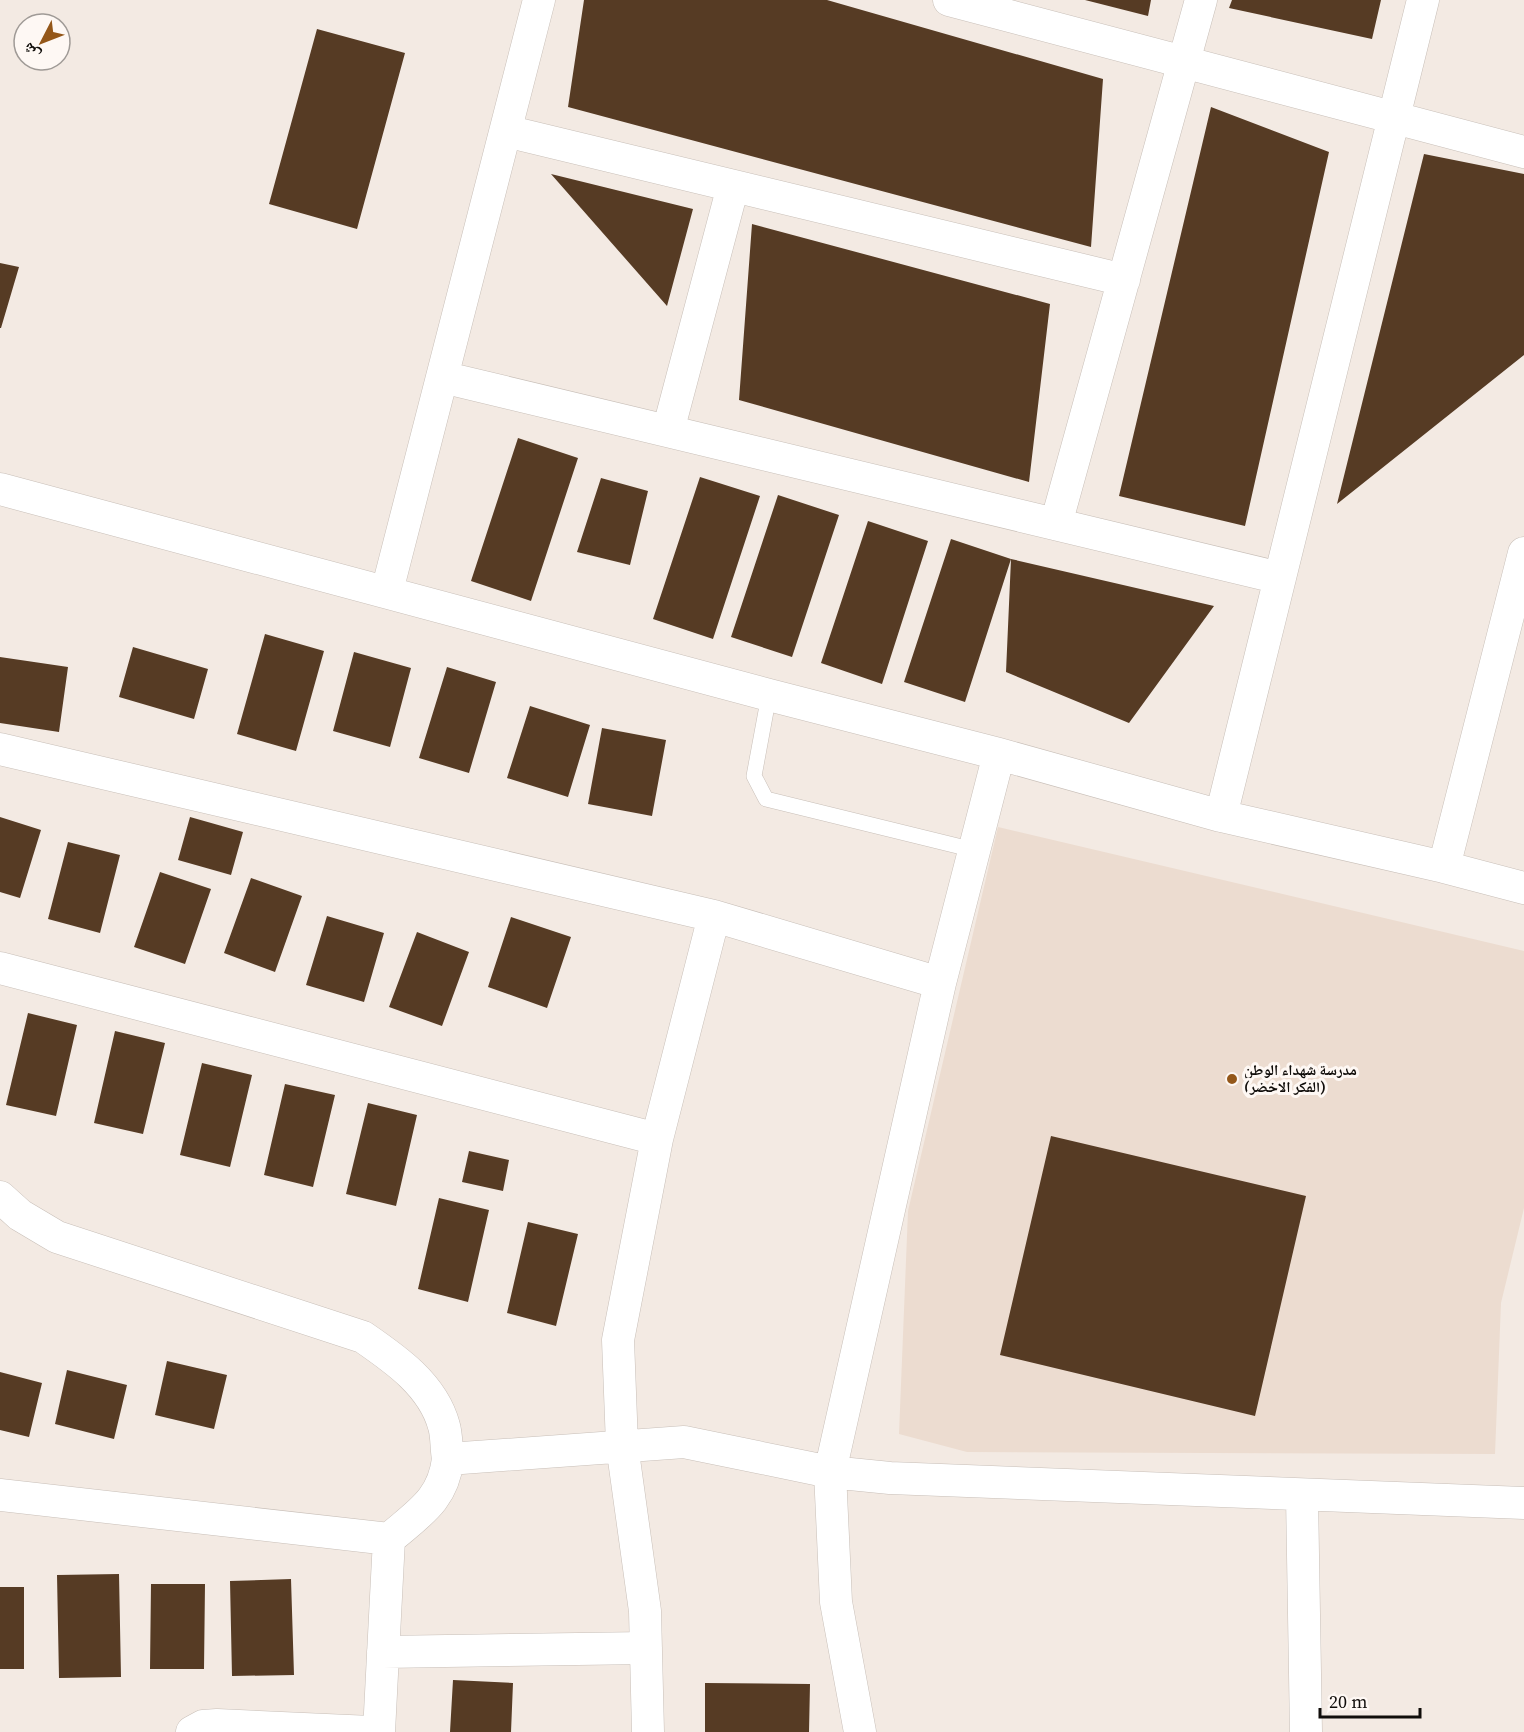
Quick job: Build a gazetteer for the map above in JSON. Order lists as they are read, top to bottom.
{
  "places": ["مدرسة شهداء الوطن (الفكر الاخضر)"],
  "scale_bar": "20 m",
  "north": "bottom left"
}
